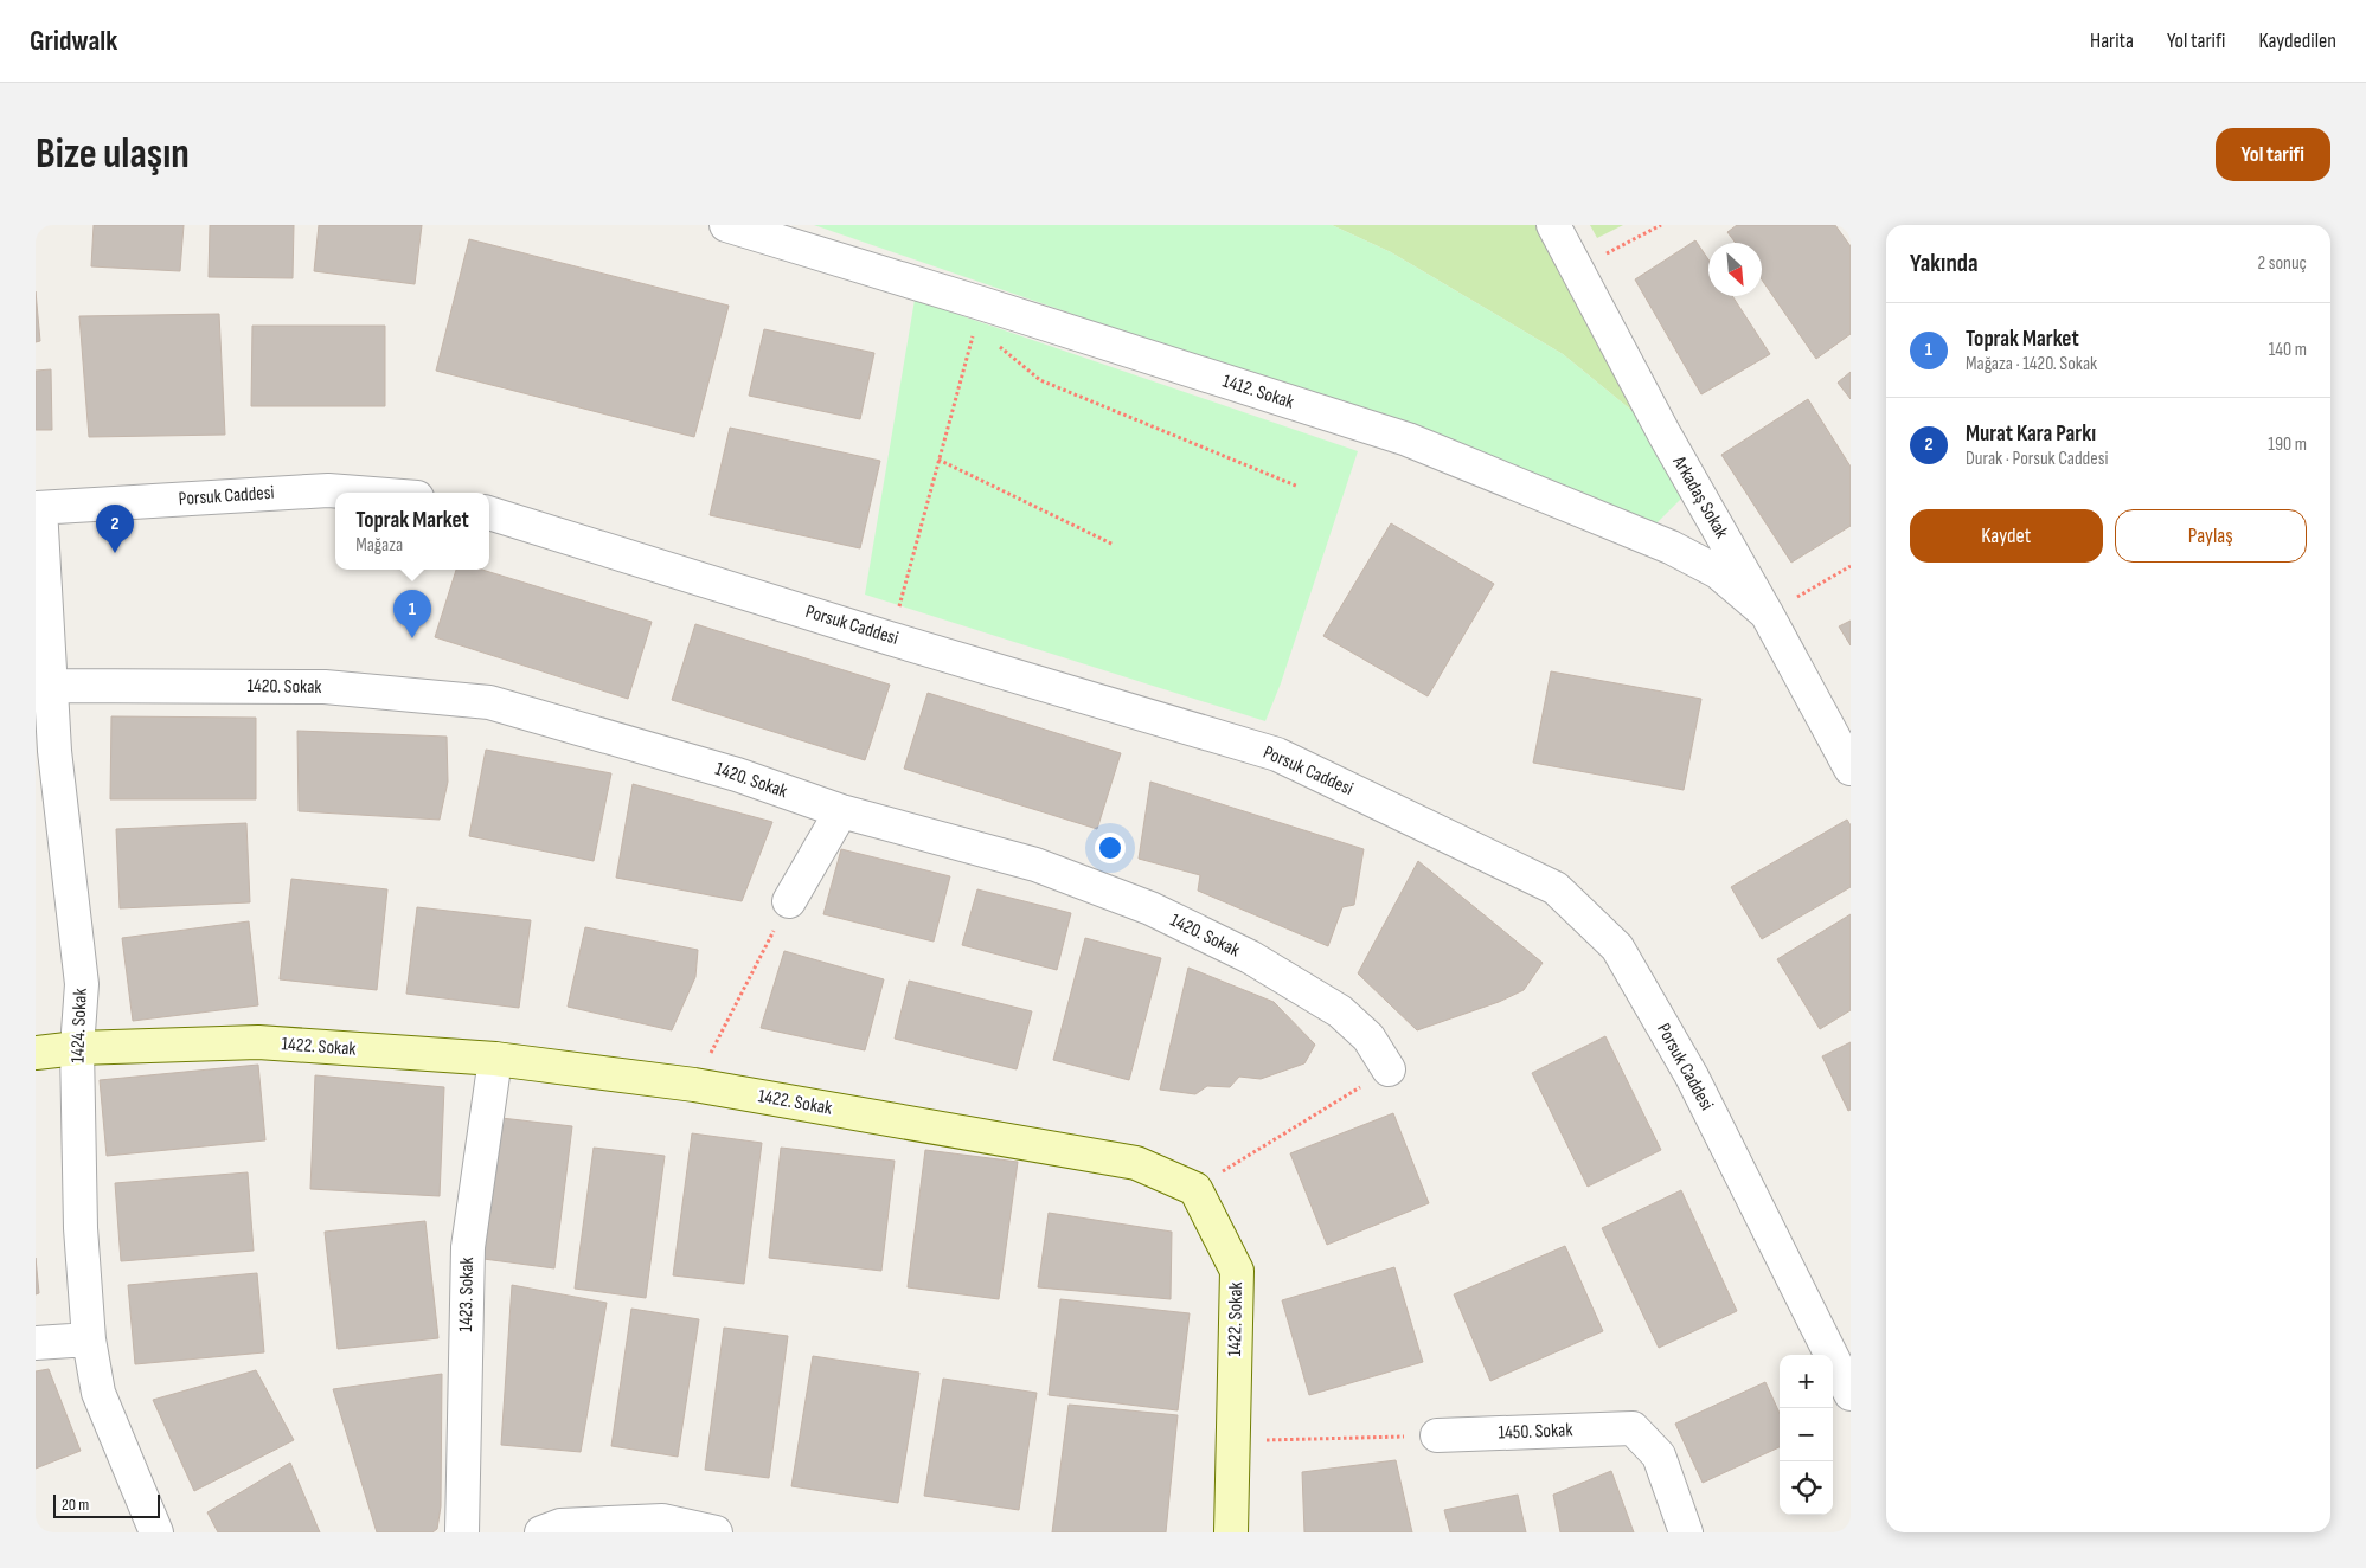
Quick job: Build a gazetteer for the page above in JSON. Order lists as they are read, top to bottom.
{
  "streets": {
    "street": [
      "1412. Sokak",
      "Porsuk Caddesi",
      "Arkadaş Sokak",
      "1420. Sokak",
      "1424. Sokak",
      "1422. Sokak",
      "1423. Sokak",
      "1450. Sokak"
    ]
  },
  "crossings": [
    ["1412. Sokak", "Arkadaş Sokak"],
    ["Porsuk Caddesi", "1424. Sokak"],
    ["1420. Sokak", "1424. Sokak"],
    ["1424. Sokak", "1422. Sokak"],
    ["1422. Sokak", "1423. Sokak"]
  ],
  "scale_bar": "20 m",
  "north": "bottom right",
  "page": {
    "header": "Gridwalk",
    "nav": ["Harita", "Yol tarifi", "Kaydedilen"],
    "buttons": [
      "Yol tarifi",
      ["Kaydet", "Paylaş"]
    ],
    "title": "Bize ulaşın",
    "heading": ["Yakında", "2 sonuç"],
    "list": [
      {
        "mark": "1",
        "name": "Toprak Market",
        "note": "Mağaza · 1420. Sokak",
        "value": "140 m"
      },
      {
        "mark": "2",
        "name": "Murat Kara Parkı",
        "note": "Durak · Porsuk Caddesi",
        "value": "190 m"
      }
    ],
    "popup": ["Toprak Market", "Mağaza"],
    "pins": ["2", "1"],
    "map_buttons": ["+", "−"],
    "scale": "20 m"
  }
}
